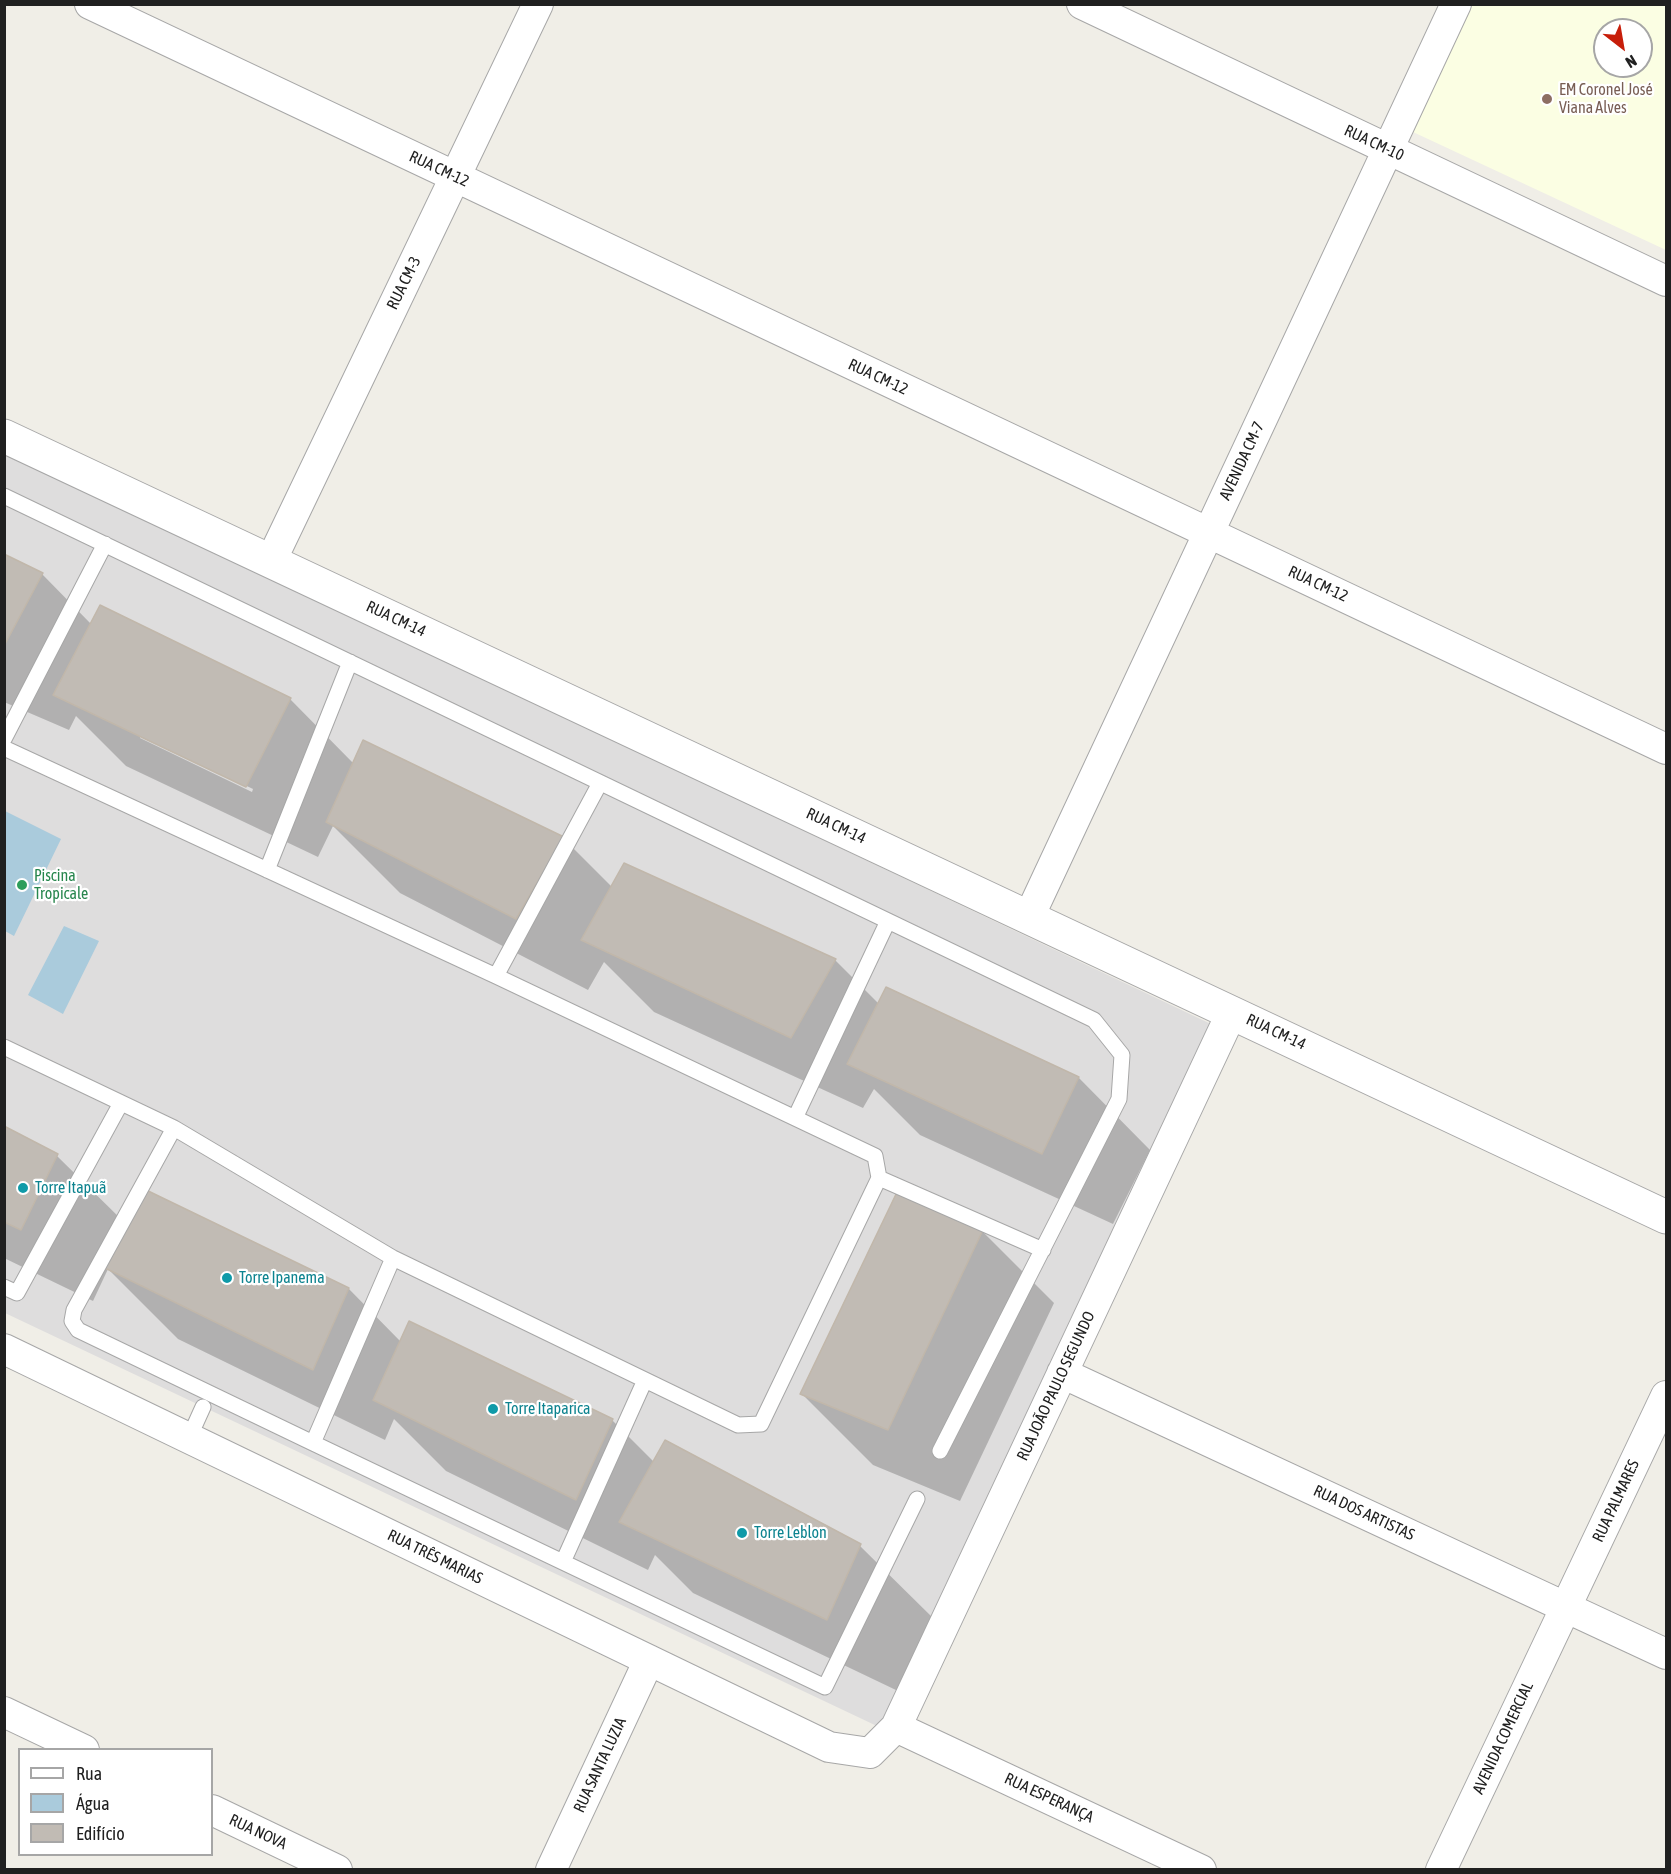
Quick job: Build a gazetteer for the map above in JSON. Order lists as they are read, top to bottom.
{
  "streets": {
    "street": [
      "RUA CM-10",
      "RUA CM-12",
      "RUA CM-3",
      "AVENIDA CM-7",
      "RUA CM-14",
      "RUA JOÃO PAULO SEGUNDO",
      "RUA PALMARES",
      "RUA DOS ARTISTAS",
      "RUA TRÊS MARIAS",
      "AVENIDA COMERCIAL",
      "RUA SANTA LUZIA",
      "RUA ESPERANÇA",
      "RUA NOVA"
    ]
  },
  "crossings": [
    ["RUA CM-10", "AVENIDA CM-7"],
    ["RUA CM-12", "RUA CM-3"],
    ["RUA CM-12", "AVENIDA CM-7"],
    ["RUA CM-3", "RUA CM-14"],
    ["AVENIDA CM-7", "RUA CM-14"],
    ["RUA CM-14", "RUA JOÃO PAULO SEGUNDO"],
    ["RUA JOÃO PAULO SEGUNDO", "RUA DOS ARTISTAS"],
    ["RUA JOÃO PAULO SEGUNDO", "RUA TRÊS MARIAS"],
    ["RUA JOÃO PAULO SEGUNDO", "RUA ESPERANÇA"],
    ["RUA PALMARES", "RUA DOS ARTISTAS"],
    ["RUA PALMARES", "AVENIDA COMERCIAL"],
    ["RUA DOS ARTISTAS", "AVENIDA COMERCIAL"],
    ["RUA TRÊS MARIAS", "RUA SANTA LUZIA"]
  ],
  "places": [
    "EM Coronel José Viana Alves",
    "Piscina Tropicale",
    "Torre Itapuã",
    "Torre Ipanema",
    "Torre Itaparica",
    "Torre Leblon"
  ],
  "legend": ["Rua", "Água", "Edifício"],
  "north": "bottom right"
}
